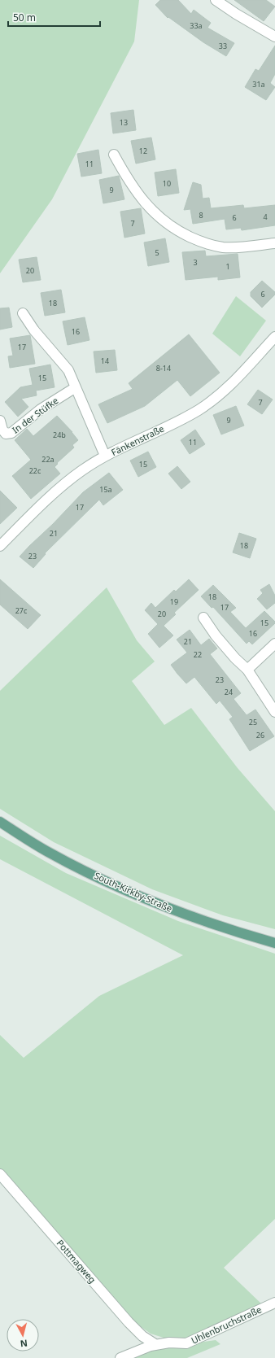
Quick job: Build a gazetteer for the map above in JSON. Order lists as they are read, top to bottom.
{
  "streets": {
    "main road": ["South-Kirkby-Straße"],
    "street": [
      "In der Stüfke",
      "Fänkenstraße",
      "Pottmagweg",
      "Uhlenbruchstraße"
    ]
  },
  "crossings": [
    ["Pottmagweg", "Uhlenbruchstraße"]
  ],
  "house_numbers": [
    "33a",
    "33",
    "31a",
    "13",
    "12",
    "11",
    "10",
    "9",
    "8",
    "4",
    "6",
    "7",
    "5",
    "3",
    "1",
    "20",
    "6",
    "18",
    "16",
    "17",
    "14",
    "8-14",
    "15",
    "7",
    "9",
    "24b",
    "11",
    "22a",
    "15",
    "22c",
    "15a",
    "17",
    "21",
    "18",
    "23",
    "18",
    "19",
    "17",
    "27c",
    "20",
    "15",
    "16",
    "21",
    "22",
    "23",
    "24",
    "25",
    "26"
  ],
  "scale_bar": "50 m",
  "north": "bottom"
}
